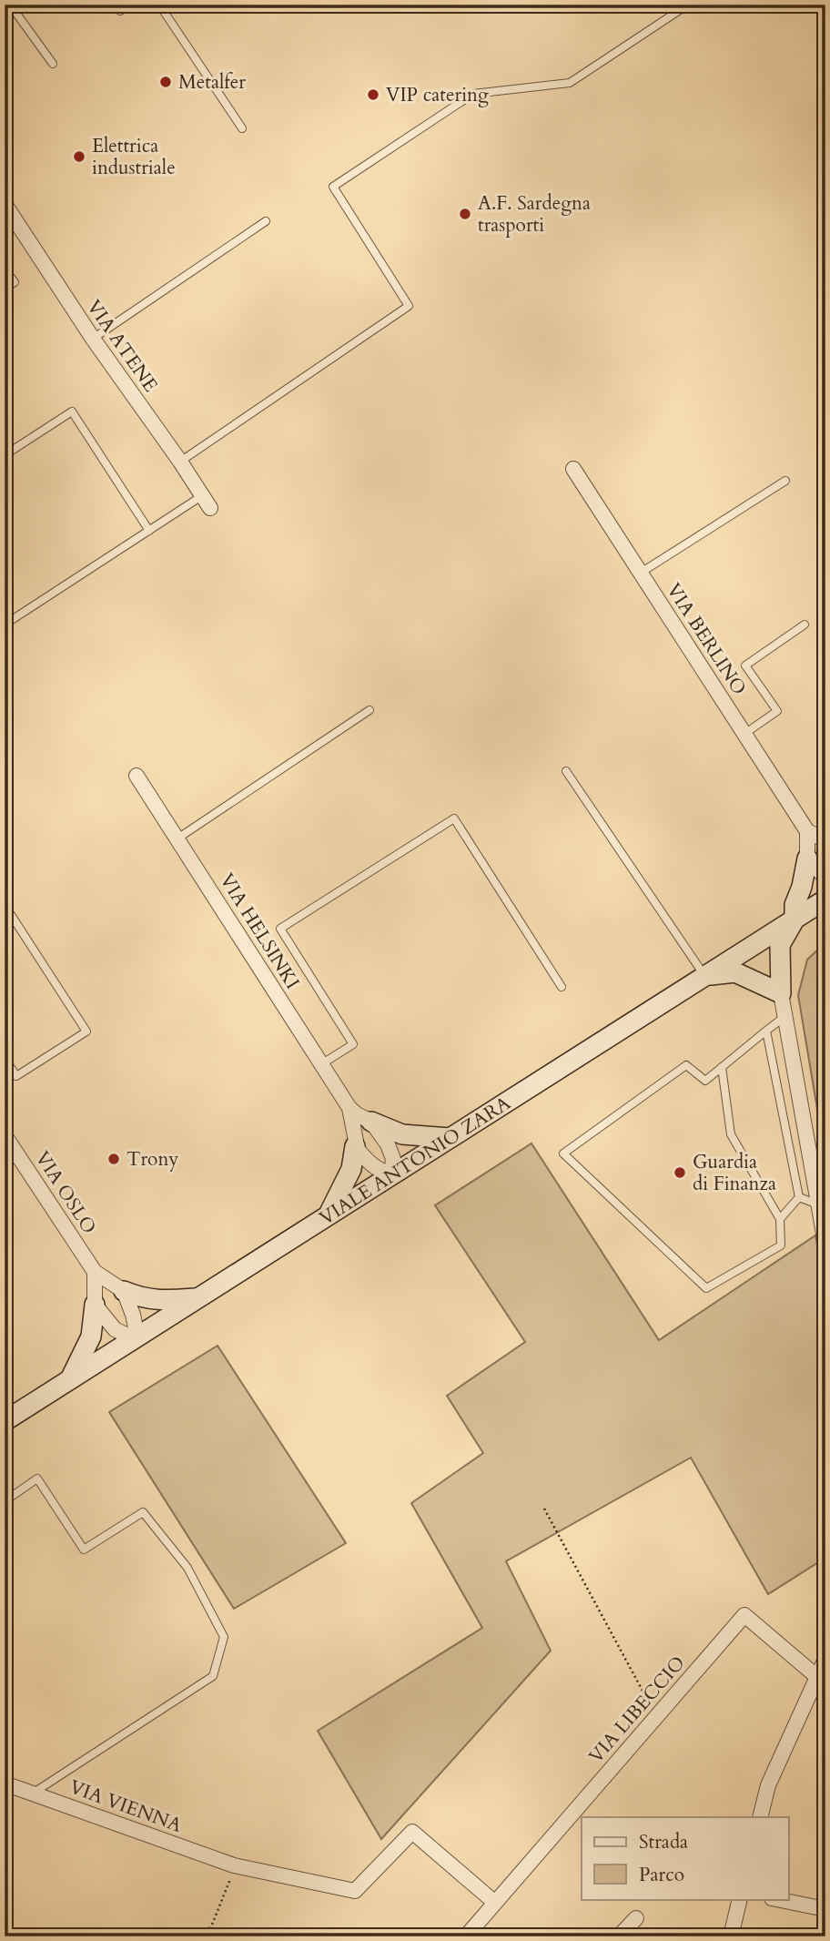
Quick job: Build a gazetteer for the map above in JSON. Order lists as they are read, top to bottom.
{
  "streets": {
    "main road": ["VIALE ANTONIO ZARA"],
    "street": [
      "VIA ATENE",
      "VIA BERLINO",
      "VIA HELSINKI",
      "VIA OSLO",
      "VIA LIBECCIO",
      "VIA VIENNA"
    ]
  },
  "crossings": [
    ["VIA HELSINKI", "VIALE ANTONIO ZARA"]
  ],
  "places": [
    "Metalfer",
    "VIP catering",
    "Elettrica industriale",
    "A.F. Sardegna trasporti",
    "Trony",
    "Guardia di Finanza"
  ],
  "legend": ["Strada", "Parco"]
}
